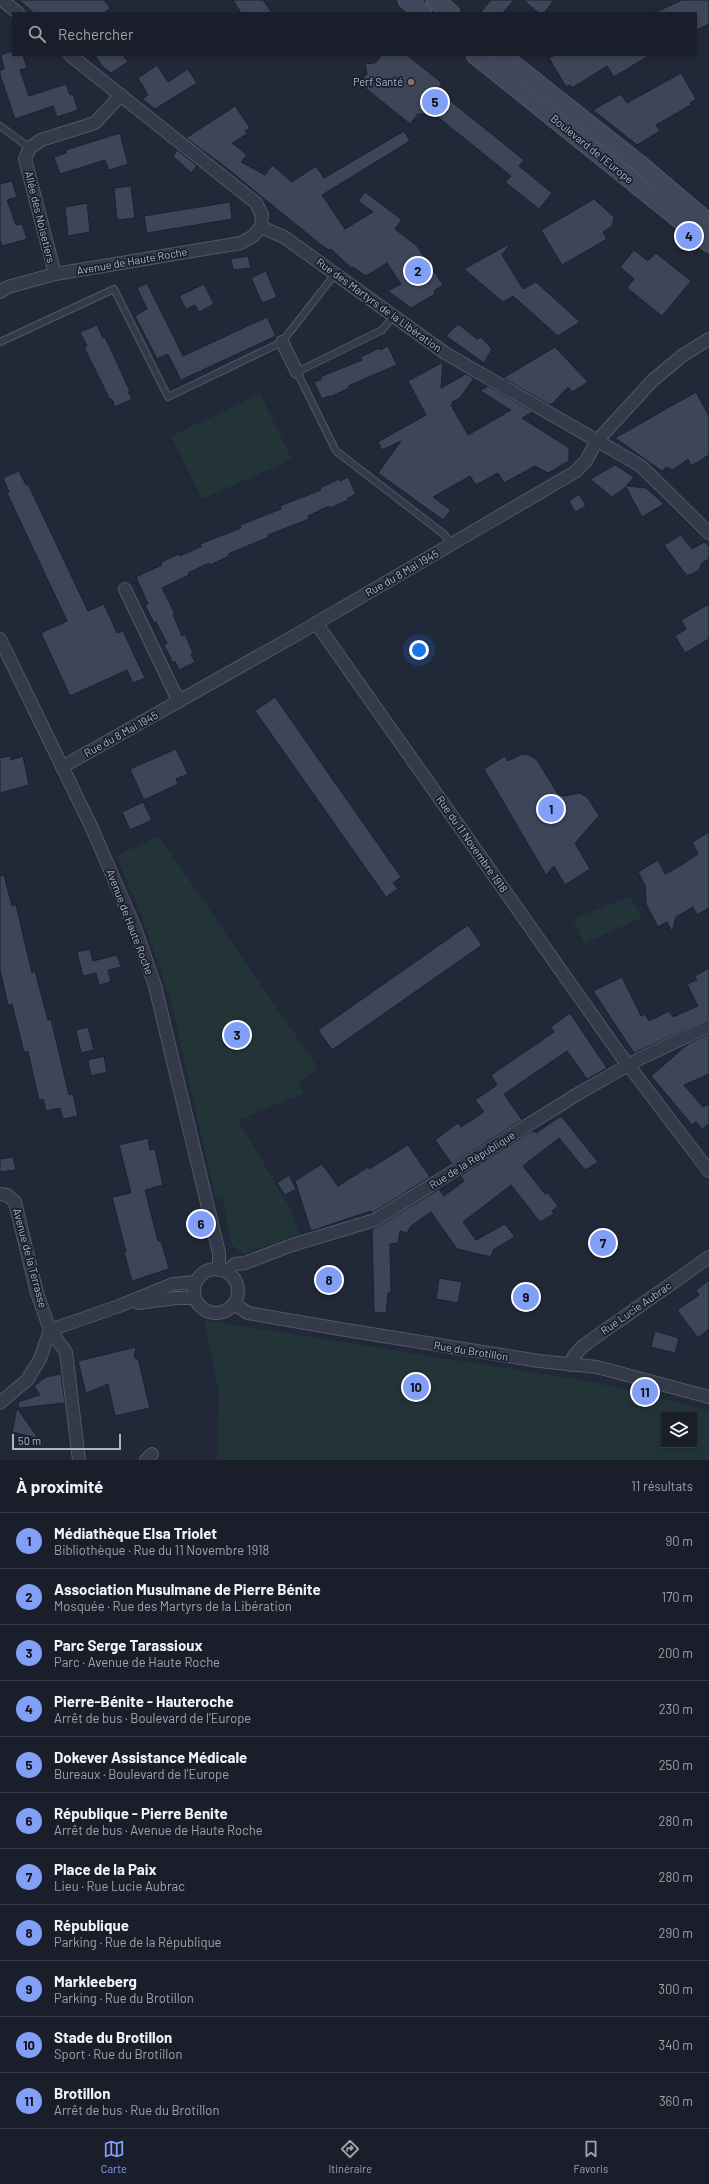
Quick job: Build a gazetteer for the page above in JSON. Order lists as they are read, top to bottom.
{
  "streets": {
    "main road": ["Boulevard de l'Europe"],
    "street": [
      "Allée des Noisetiers",
      "Avenue de Haute Roche",
      "Rue des Martyrs de la Libération",
      "Rue du 8 Mai 1945",
      "Rue du 11 Novembre 1918",
      "Rue de la République",
      "Avenue de la Terrasse",
      "Rue Lucie Aubrac",
      "Rue du Brotillon"
    ]
  },
  "crossings": [
    ["Allée des Noisetiers", "Avenue de Haute Roche"],
    ["Avenue de Haute Roche", "Rue des Martyrs de la Libération"],
    ["Avenue de Haute Roche", "Rue du 8 Mai 1945"],
    ["Avenue de Haute Roche", "Rue de la République"],
    ["Avenue de Haute Roche", "Rue du Brotillon"],
    ["Rue des Martyrs de la Libération", "Rue du 8 Mai 1945"],
    ["Rue du 8 Mai 1945", "Rue du 11 Novembre 1918"],
    ["Rue du 11 Novembre 1918", "Rue de la République"],
    ["Rue de la République", "Rue du Brotillon"],
    ["Rue Lucie Aubrac", "Rue du Brotillon"]
  ],
  "places": ["Perf Santé"],
  "scale_bar": "50 m",
  "page": {
    "search": "Rechercher",
    "pins": [
      "5",
      "4",
      "2",
      "1",
      "3",
      "6",
      "7",
      "8",
      "9",
      "10",
      "11"
    ],
    "scale": "50 m",
    "heading": ["À proximité", "11 résultats"],
    "list": [
      {
        "mark": "1",
        "name": "Médiathèque Elsa Triolet",
        "note": "Bibliothèque · Rue du 11 Novembre 1918",
        "value": "90 m"
      },
      {
        "mark": "2",
        "name": "Association Musulmane de Pierre Bénite",
        "note": "Mosquée · Rue des Martyrs de la Libération",
        "value": "170 m"
      },
      {
        "mark": "3",
        "name": "Parc Serge Tarassioux",
        "note": "Parc · Avenue de Haute Roche",
        "value": "200 m"
      },
      {
        "mark": "4",
        "name": "Pierre-Bénite - Hauteroche",
        "note": "Arrêt de bus · Boulevard de l'Europe",
        "value": "230 m"
      },
      {
        "mark": "5",
        "name": "Dokever Assistance Médicale",
        "note": "Bureaux · Boulevard de l'Europe",
        "value": "250 m"
      },
      {
        "mark": "6",
        "name": "République - Pierre Benite",
        "note": "Arrêt de bus · Avenue de Haute Roche",
        "value": "280 m"
      },
      {
        "mark": "7",
        "name": "Place de la Paix",
        "note": "Lieu · Rue Lucie Aubrac",
        "value": "280 m"
      },
      {
        "mark": "8",
        "name": "République",
        "note": "Parking · Rue de la République",
        "value": "290 m"
      },
      {
        "mark": "9",
        "name": "Markleeberg",
        "note": "Parking · Rue du Brotillon",
        "value": "300 m"
      },
      {
        "mark": "10",
        "name": "Stade du Brotillon",
        "note": "Sport · Rue du Brotillon",
        "value": "340 m"
      },
      {
        "mark": "11",
        "name": "Brotillon",
        "note": "Arrêt de bus · Rue du Brotillon",
        "value": "360 m"
      }
    ],
    "nav": ["Carte", "Itinéraire", "Favoris"]
  }
}
